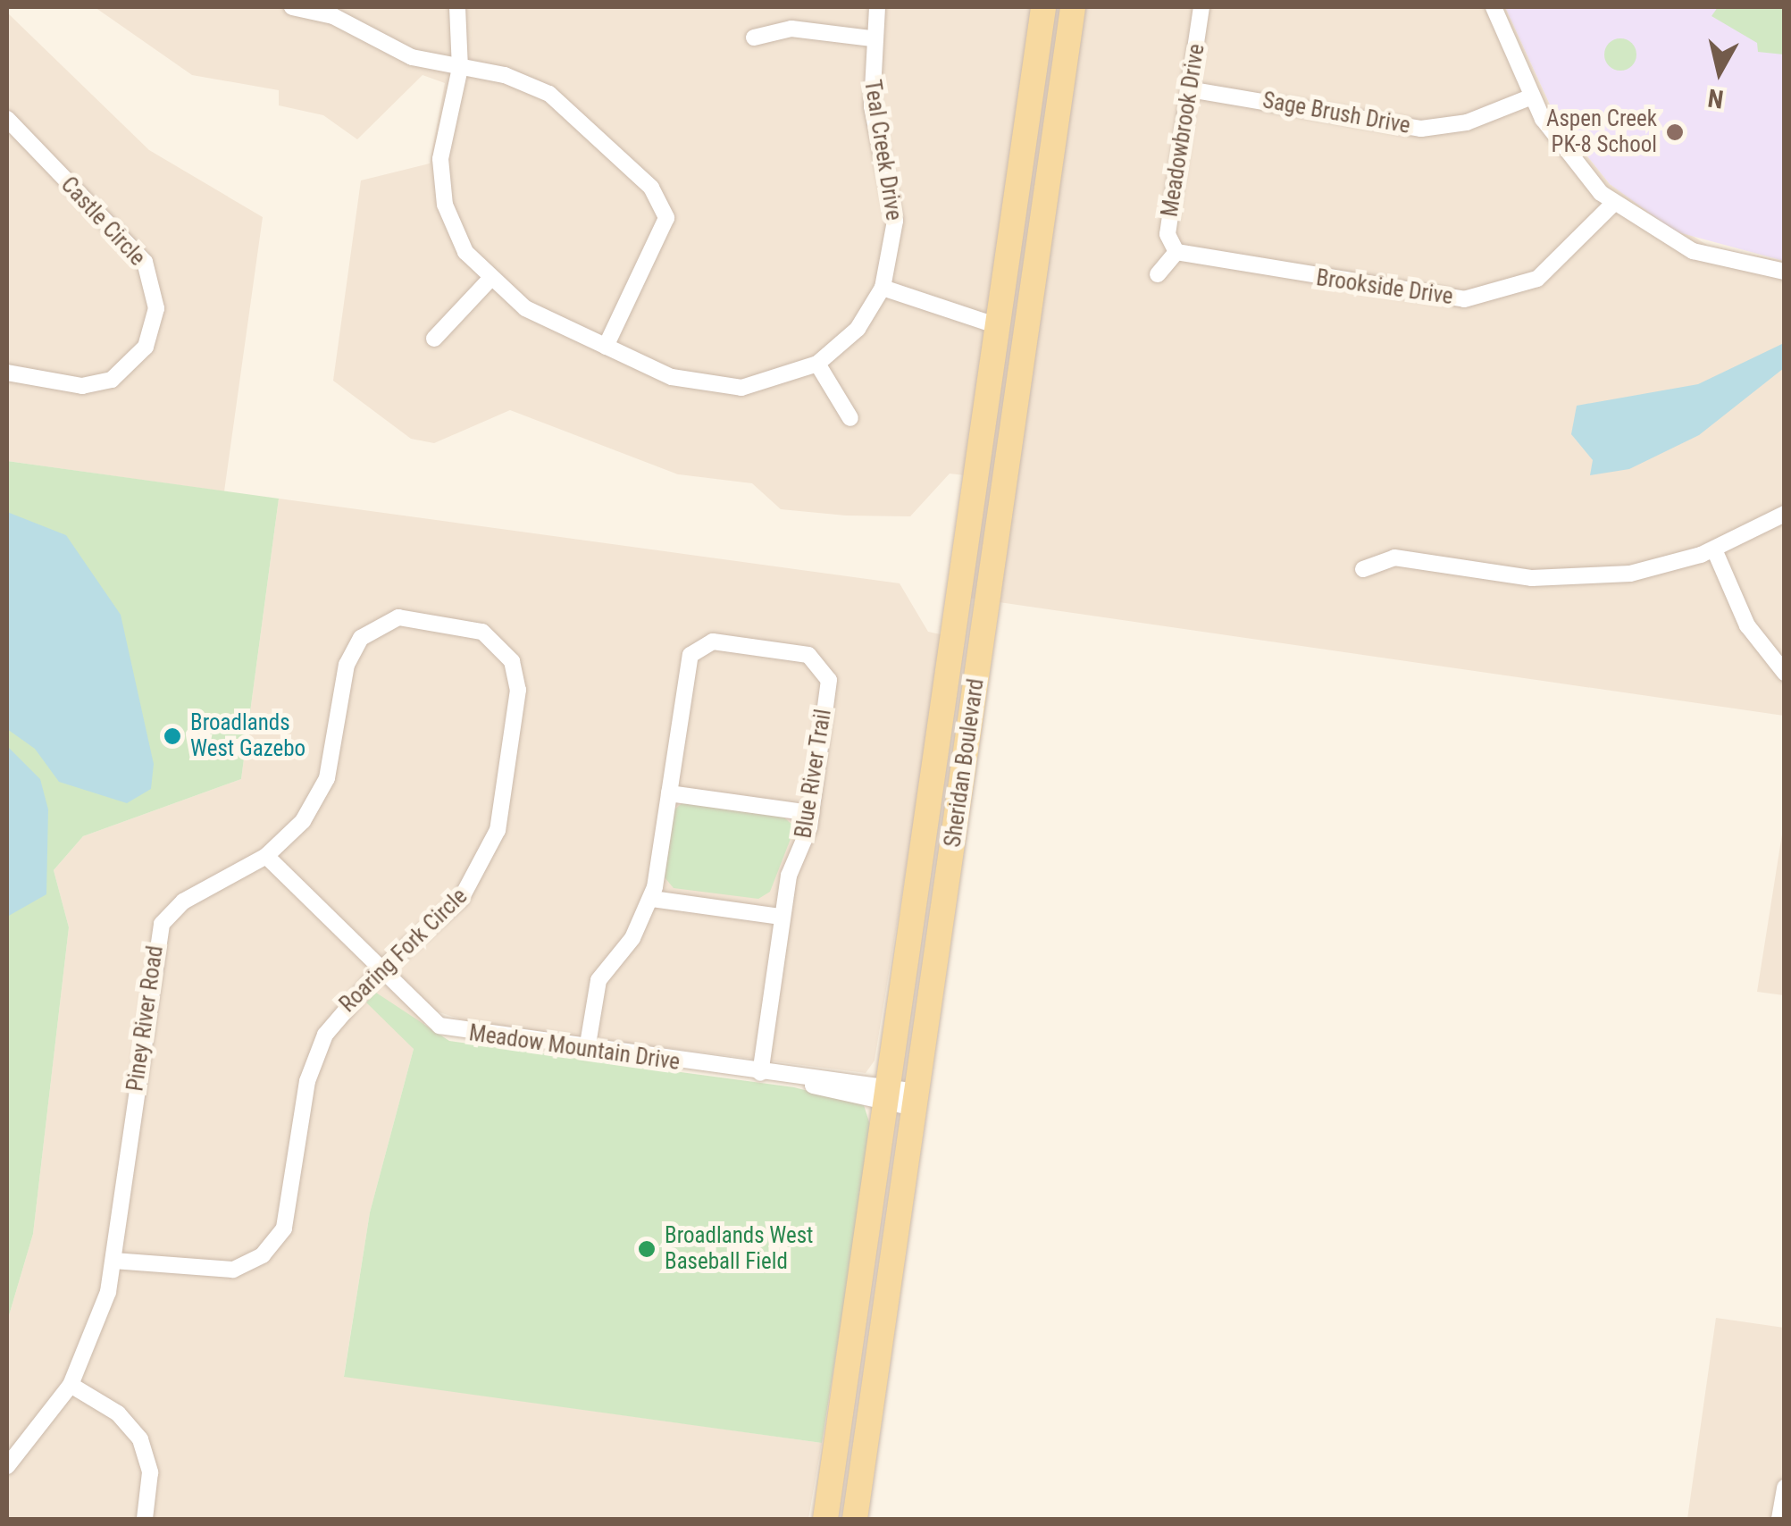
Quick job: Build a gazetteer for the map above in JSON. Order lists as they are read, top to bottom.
{
  "streets": {
    "main road": ["Sheridan Boulevard"],
    "street": [
      "Sage Brush Drive",
      "Meadowbrook Drive",
      "Teal Creek Drive",
      "Castle Circle",
      "Brookside Drive",
      "Blue River Trail",
      "Roaring Fork Circle",
      "Piney River Road",
      "Meadow Mountain Drive"
    ]
  },
  "crossings": [
    ["Sage Brush Drive", "Meadowbrook Drive"],
    ["Meadowbrook Drive", "Brookside Drive"],
    ["Sheridan Boulevard", "Meadow Mountain Drive"],
    ["Blue River Trail", "Meadow Mountain Drive"],
    ["Roaring Fork Circle", "Piney River Road"],
    ["Roaring Fork Circle", "Meadow Mountain Drive"],
    ["Piney River Road", "Meadow Mountain Drive"]
  ],
  "places": ["Aspen Creek PK-8 School", "Broadlands West Gazebo", "Broadlands West Baseball Field"],
  "north": "bottom"
}
